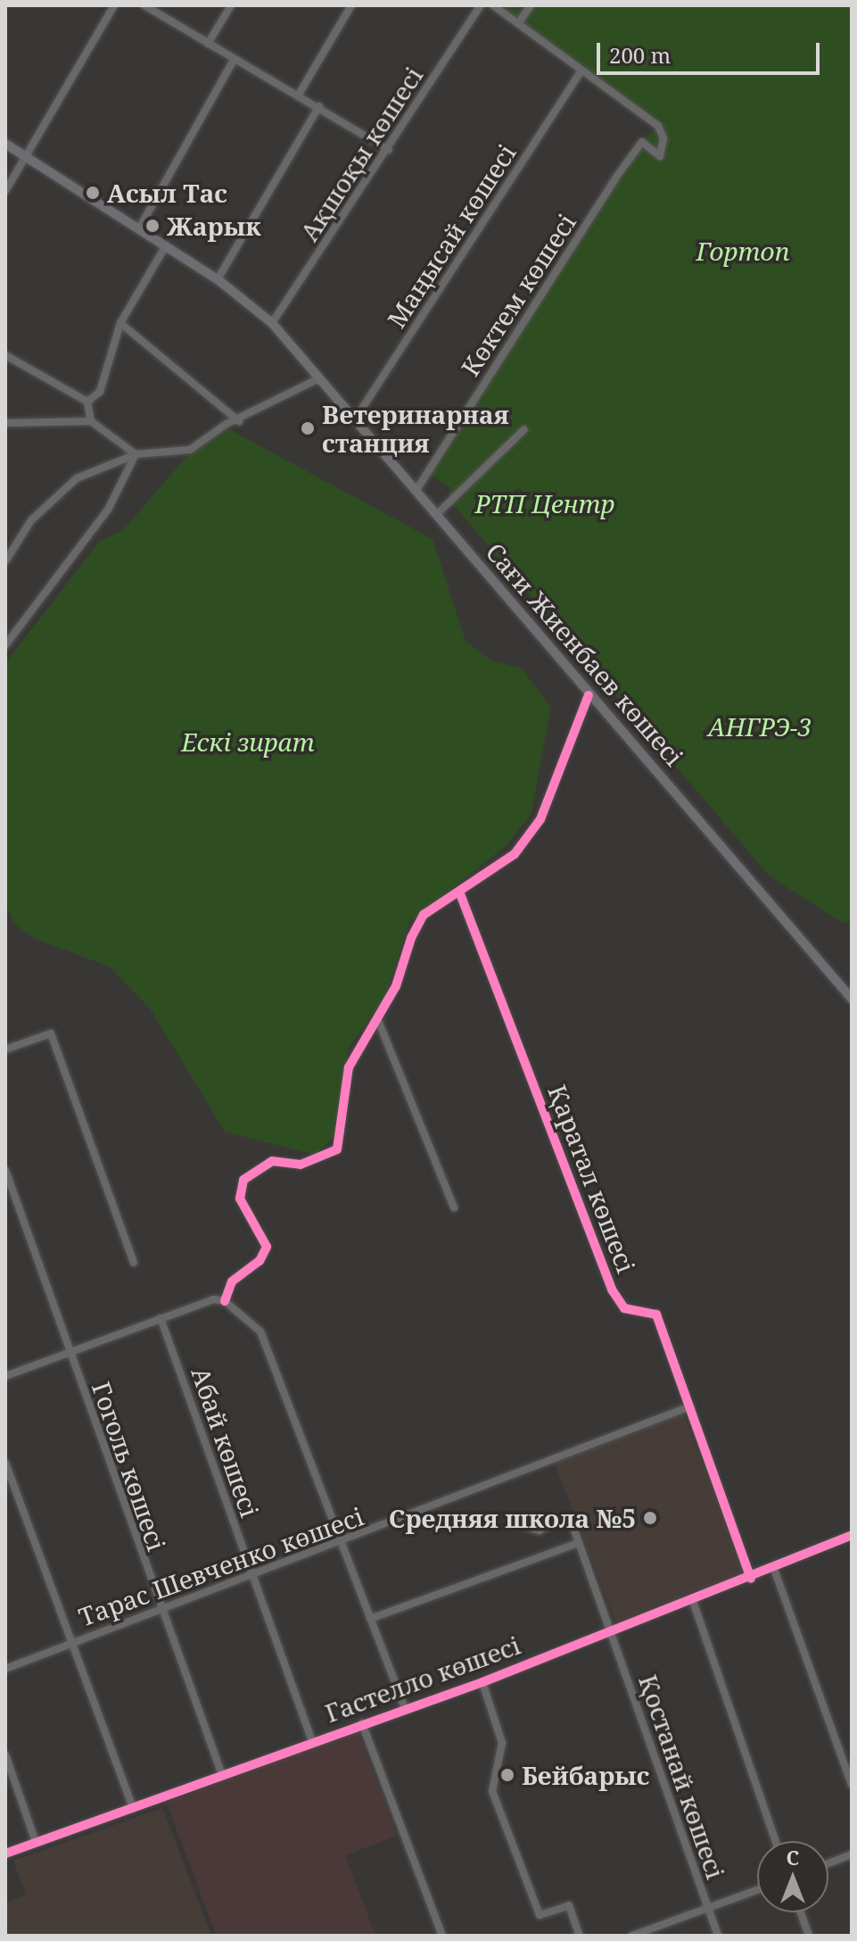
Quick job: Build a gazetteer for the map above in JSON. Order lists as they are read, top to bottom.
{
  "streets": {
    "main road": ["Сағи Жиенбаев көшесі"],
    "street": [
      "Ақшоқы көшесі",
      "Маңысай көшесі",
      "Көктем көшесі",
      "Қаратал көшесі",
      "Абай көшесі",
      "Гоголь көшесі",
      "Тарас Шевченко көшесі",
      "Гастелло көшесі",
      "Қостанай көшесі"
    ]
  },
  "crossings": [
    ["Ақшоқы көшесі", "Сағи Жиенбаев көшесі"],
    ["Маңысай көшесі", "Көктем көшесі"],
    ["Маңысай көшесі", "Сағи Жиенбаев көшесі"],
    ["Көктем көшесі", "Сағи Жиенбаев көшесі"],
    ["Қаратал көшесі", "Тарас Шевченко көшесі"],
    ["Қаратал көшесі", "Гастелло көшесі"],
    ["Абай көшесі", "Тарас Шевченко көшесі"],
    ["Абай көшесі", "Гастелло көшесі"],
    ["Гоголь көшесі", "Тарас Шевченко көшесі"],
    ["Гоголь көшесі", "Гастелло көшесі"],
    ["Гастелло көшесі", "Қостанай көшесі"]
  ],
  "parks": [
    "Гортоп",
    "РТП Центр",
    "АНГРЭ-3",
    "Ескі зират"
  ],
  "places": [
    "Асыл Тас",
    "Жарык",
    "Ветеринарная станция",
    "Средняя школа №5",
    "Бейбарыс"
  ],
  "scale_bar": "200 m",
  "north": "top"
}
